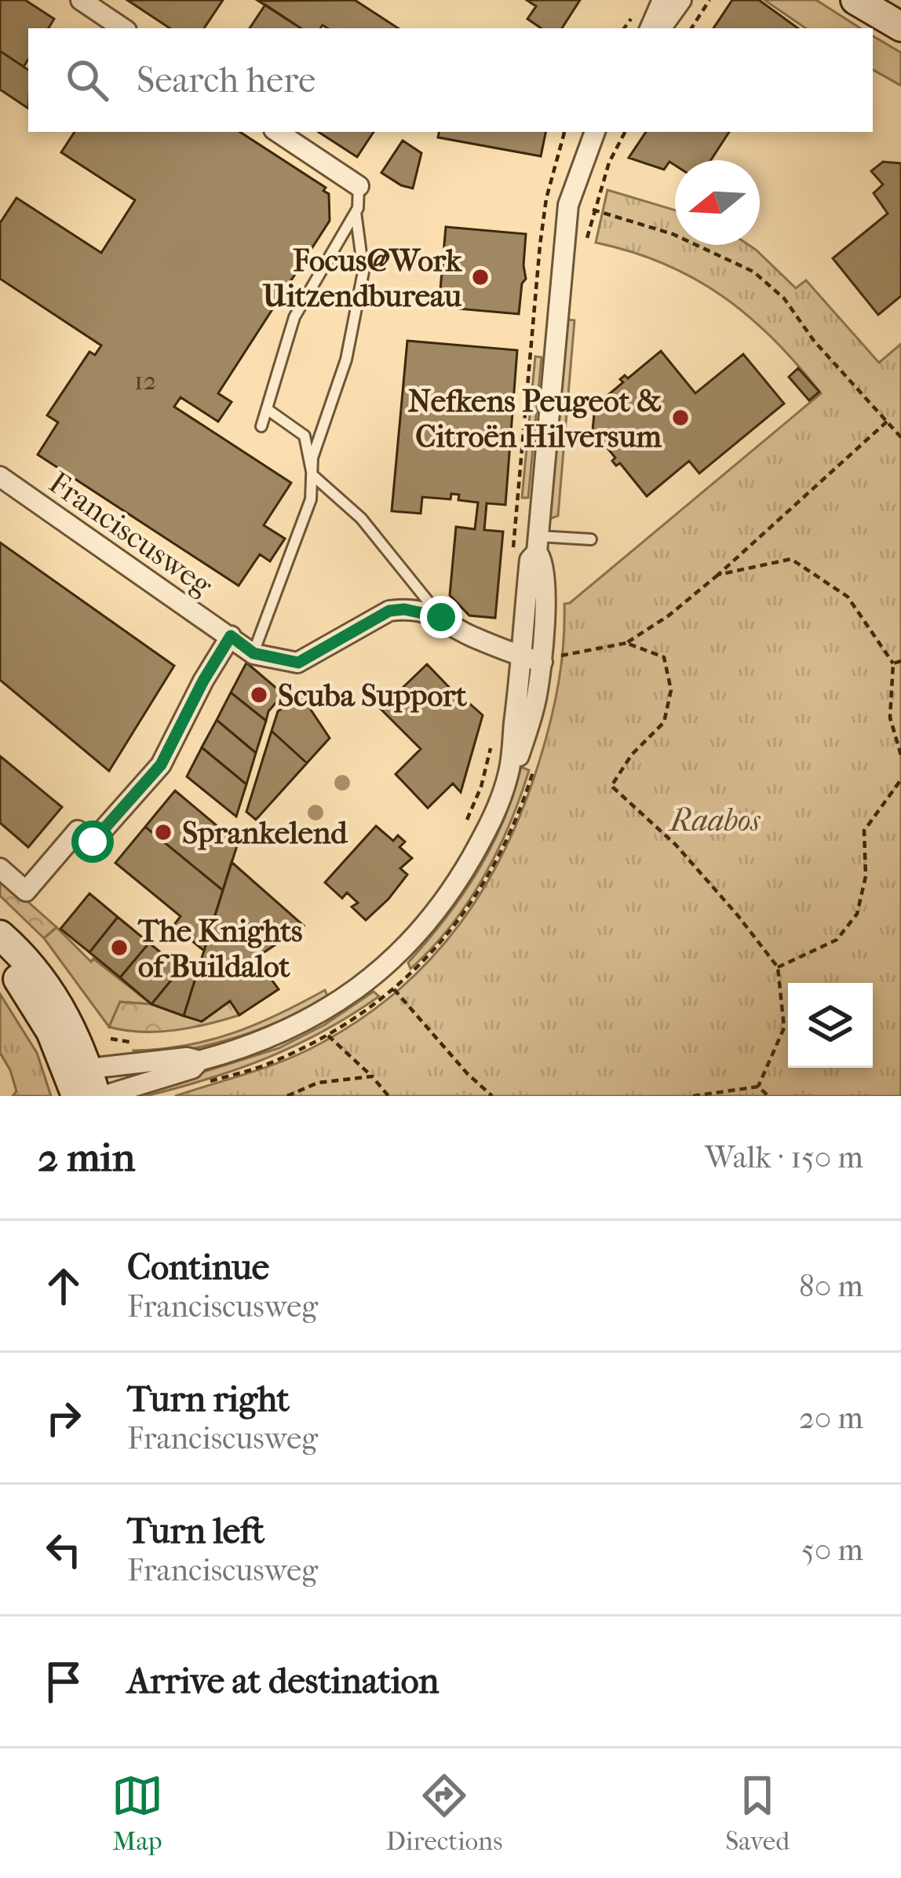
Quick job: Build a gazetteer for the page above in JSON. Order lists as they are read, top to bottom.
{
  "streets": {
    "street": ["Franciscusweg"]
  },
  "parks": ["Raabos"],
  "places": [
    "Focus@Work Uitzendbureau",
    "Nefkens Peugeot & Citroën Hilversum",
    "Scuba Support",
    "Sprankelend",
    "The Knights of Buildalot"
  ],
  "house_numbers": ["12"],
  "north": "left",
  "page": {
    "search": "Search here",
    "heading": ["2 min", "Walk · 150 m"],
    "list": [
      ["Continue", "Franciscusweg", "80 m"],
      ["Turn right", "Franciscusweg", "20 m"],
      ["Turn left", "Franciscusweg", "50 m"],
      "Arrive at destination"
    ],
    "nav": ["Map", "Directions", "Saved"]
  }
}
